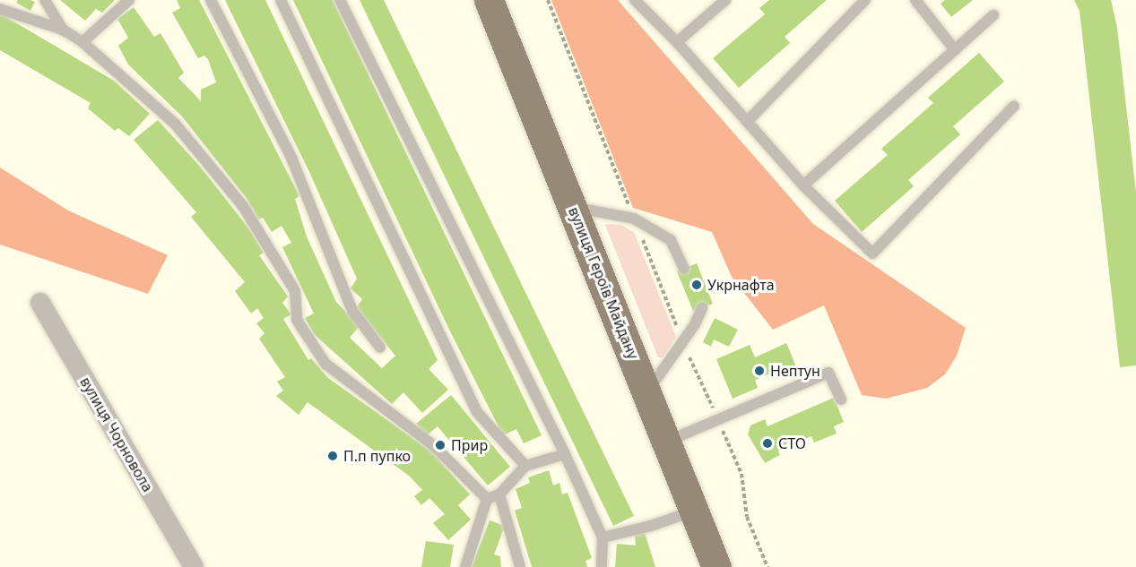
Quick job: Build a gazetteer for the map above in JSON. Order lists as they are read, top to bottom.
{
  "streets": {
    "main road": ["вулиця Героїв Майдану"],
    "street": ["вулиця Чорновола"]
  },
  "places": [
    "Укрнафта",
    "Нептун",
    "СТО",
    "Прир",
    "П.п пупко"
  ]
}
